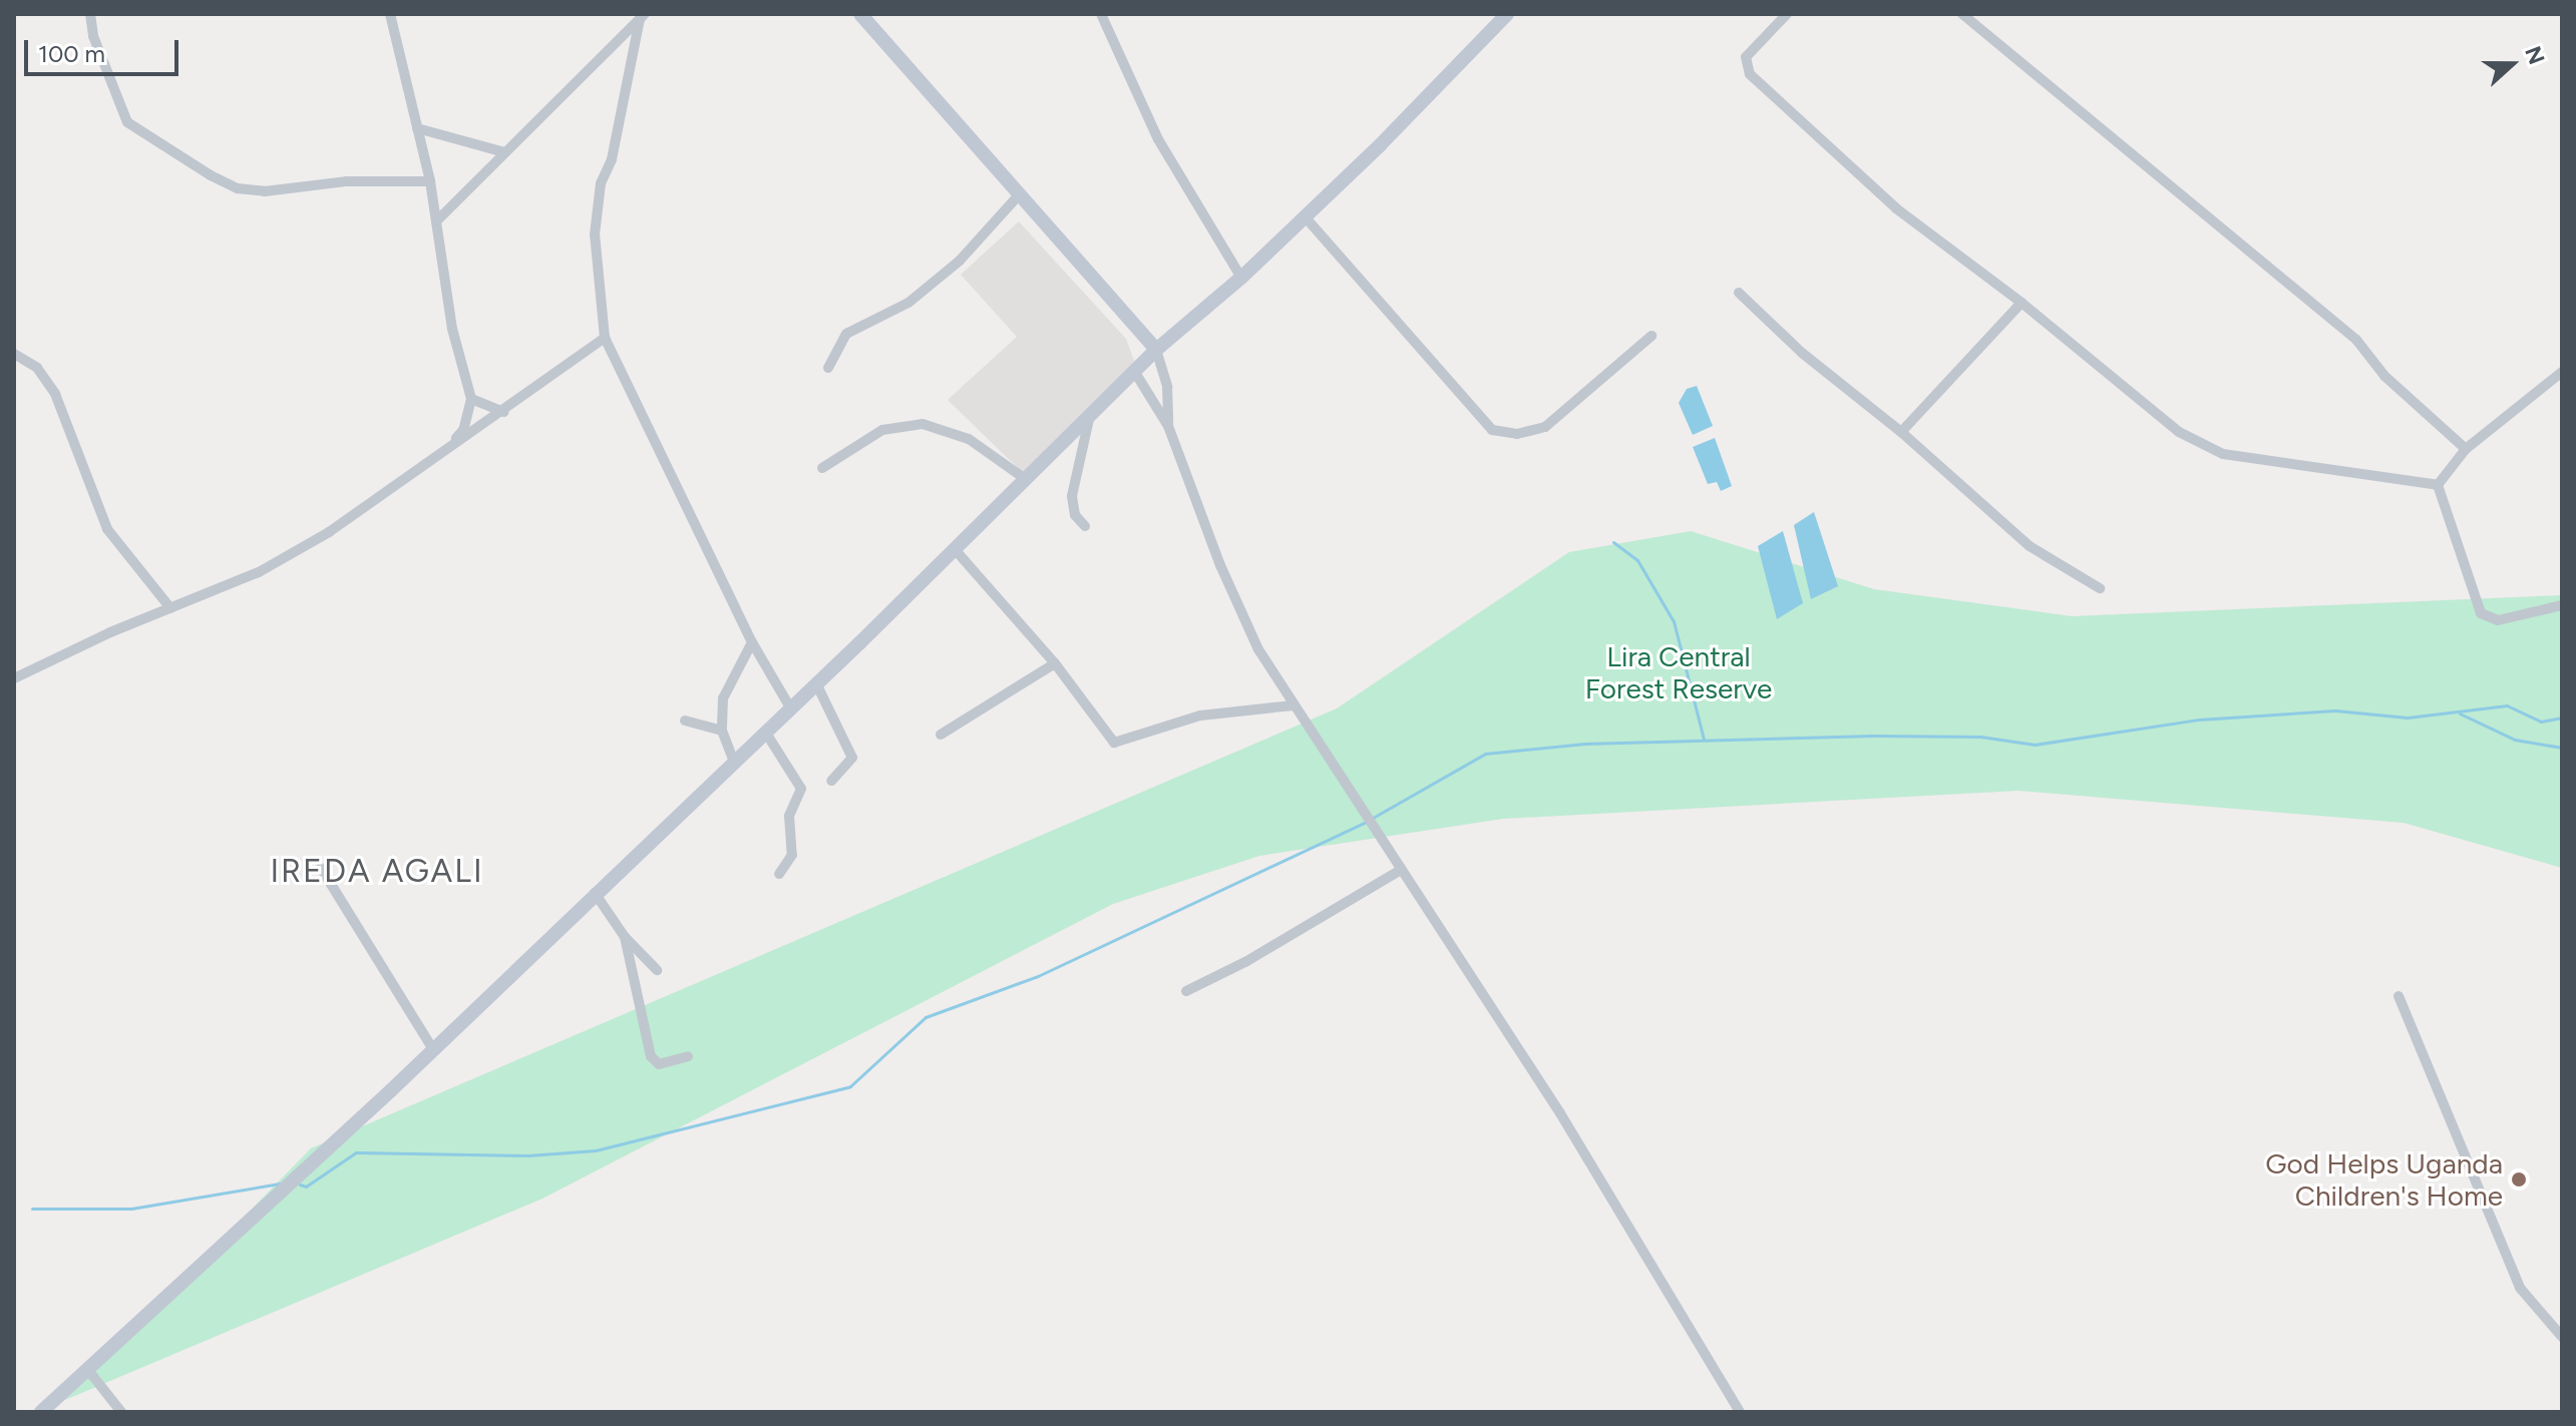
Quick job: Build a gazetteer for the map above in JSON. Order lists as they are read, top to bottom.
{
  "districts": ["IREDA AGALI"],
  "parks": ["Lira Central Forest Reserve"],
  "places": ["God Helps Uganda Children's Home"],
  "scale_bar": "100 m",
  "north": "right"
}
